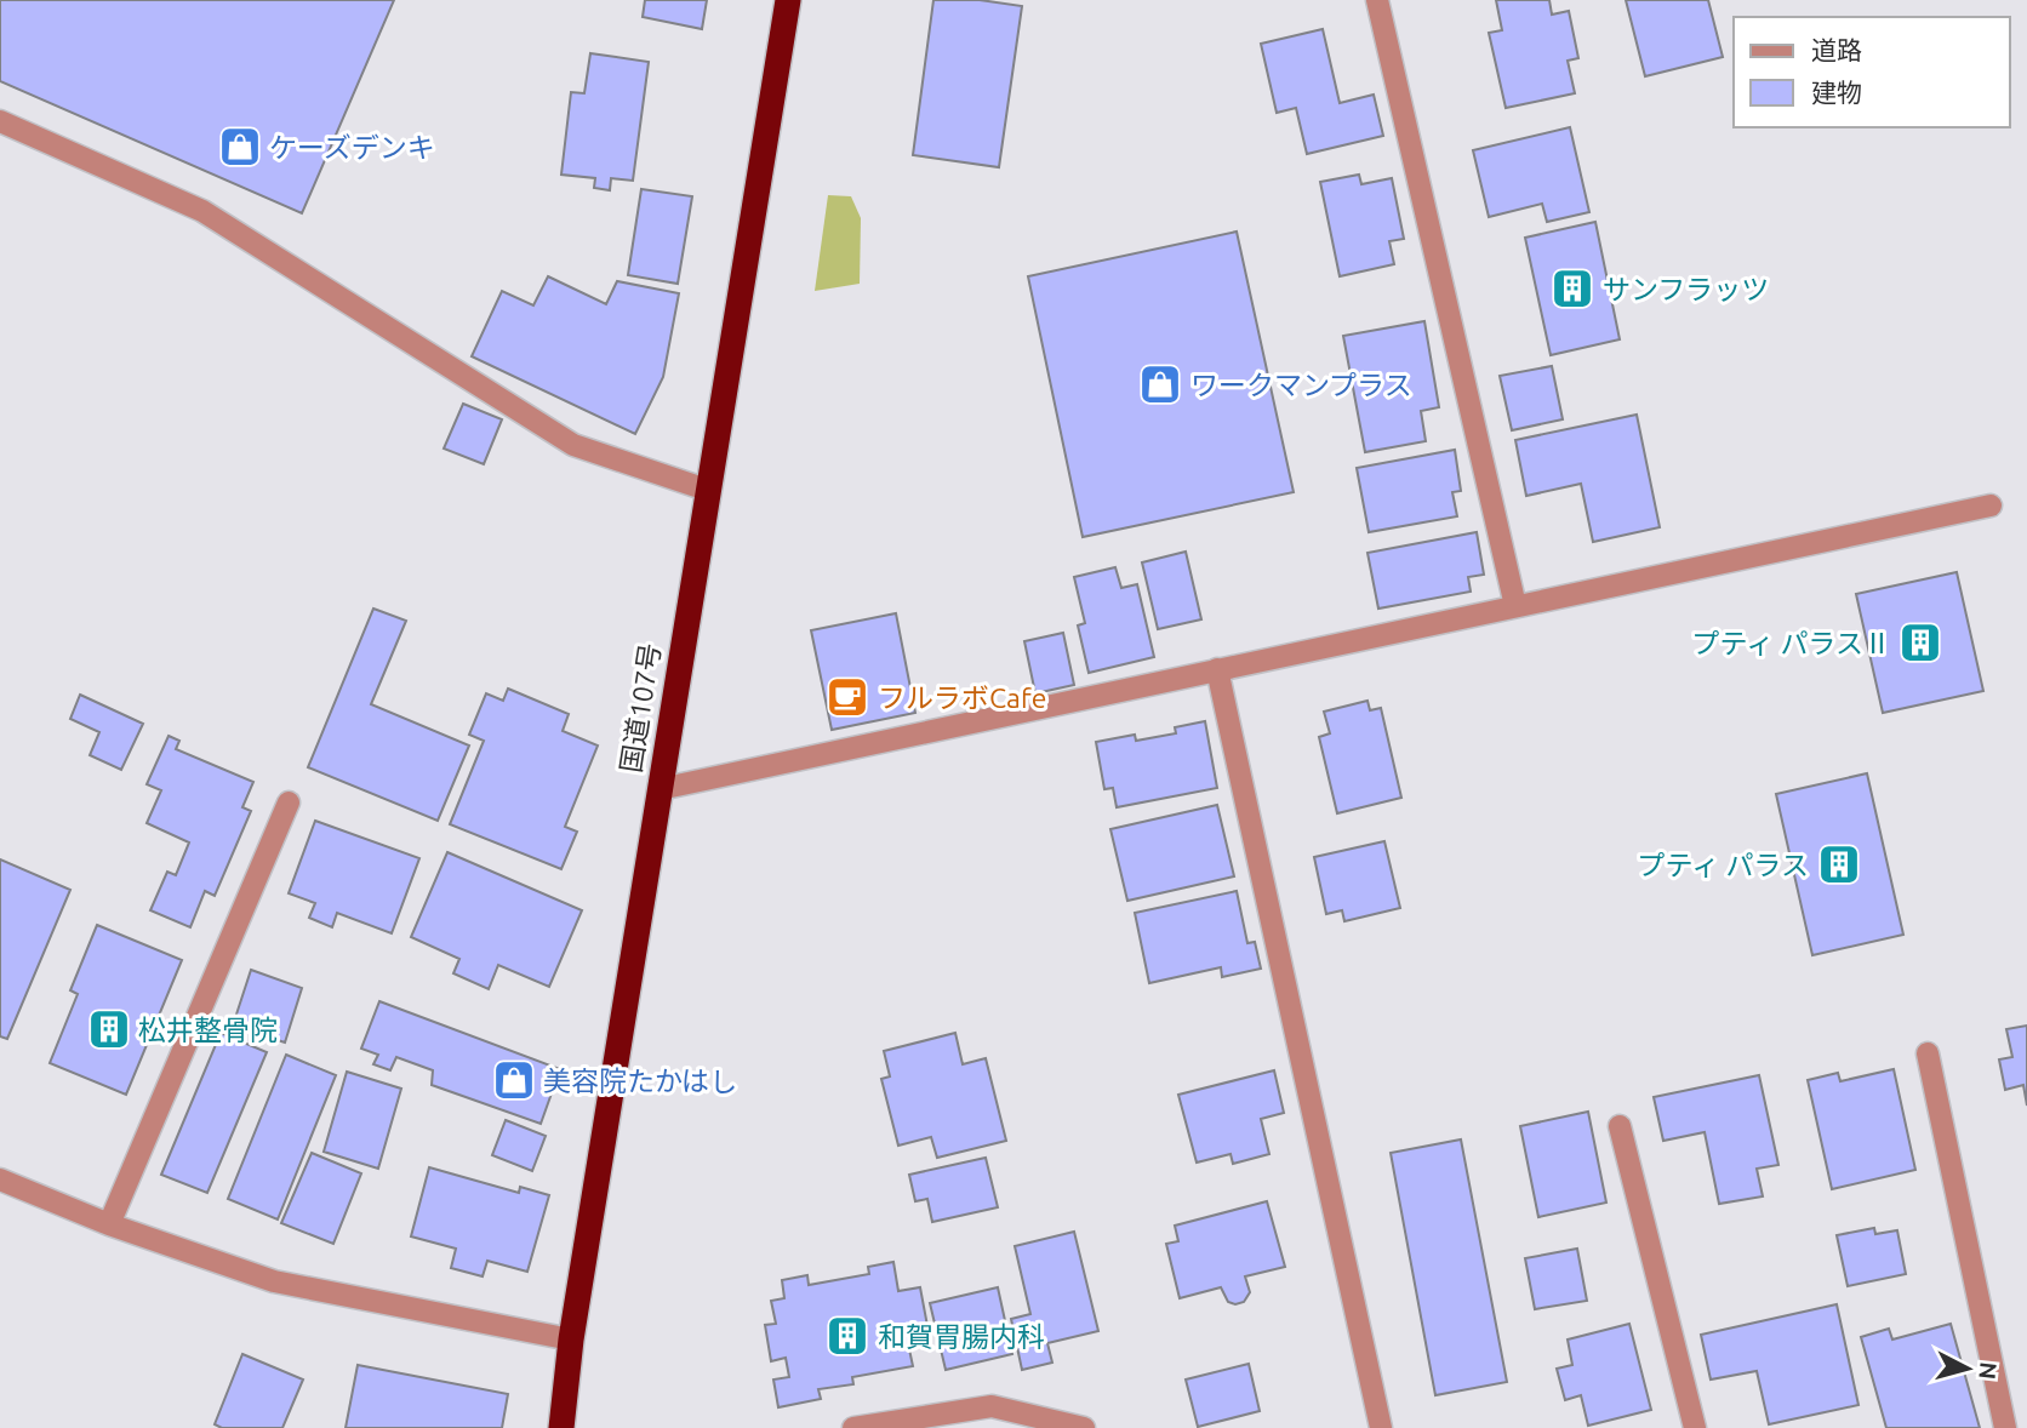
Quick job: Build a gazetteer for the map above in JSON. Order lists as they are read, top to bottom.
{
  "streets": {
    "highway": ["国道107号"]
  },
  "places": {
    "shop": ["ケーズデンキ", "ワークマンプラス", "美容院たかはし"],
    "building": [
      "サンフラッツ",
      "プティ パラスⅡ",
      "プティ パラス",
      "松井整骨院",
      "和賀胃腸内科"
    ],
    "cafe": ["フルラボCafe"]
  },
  "legend": ["道路", "建物"],
  "north": "right"
}
